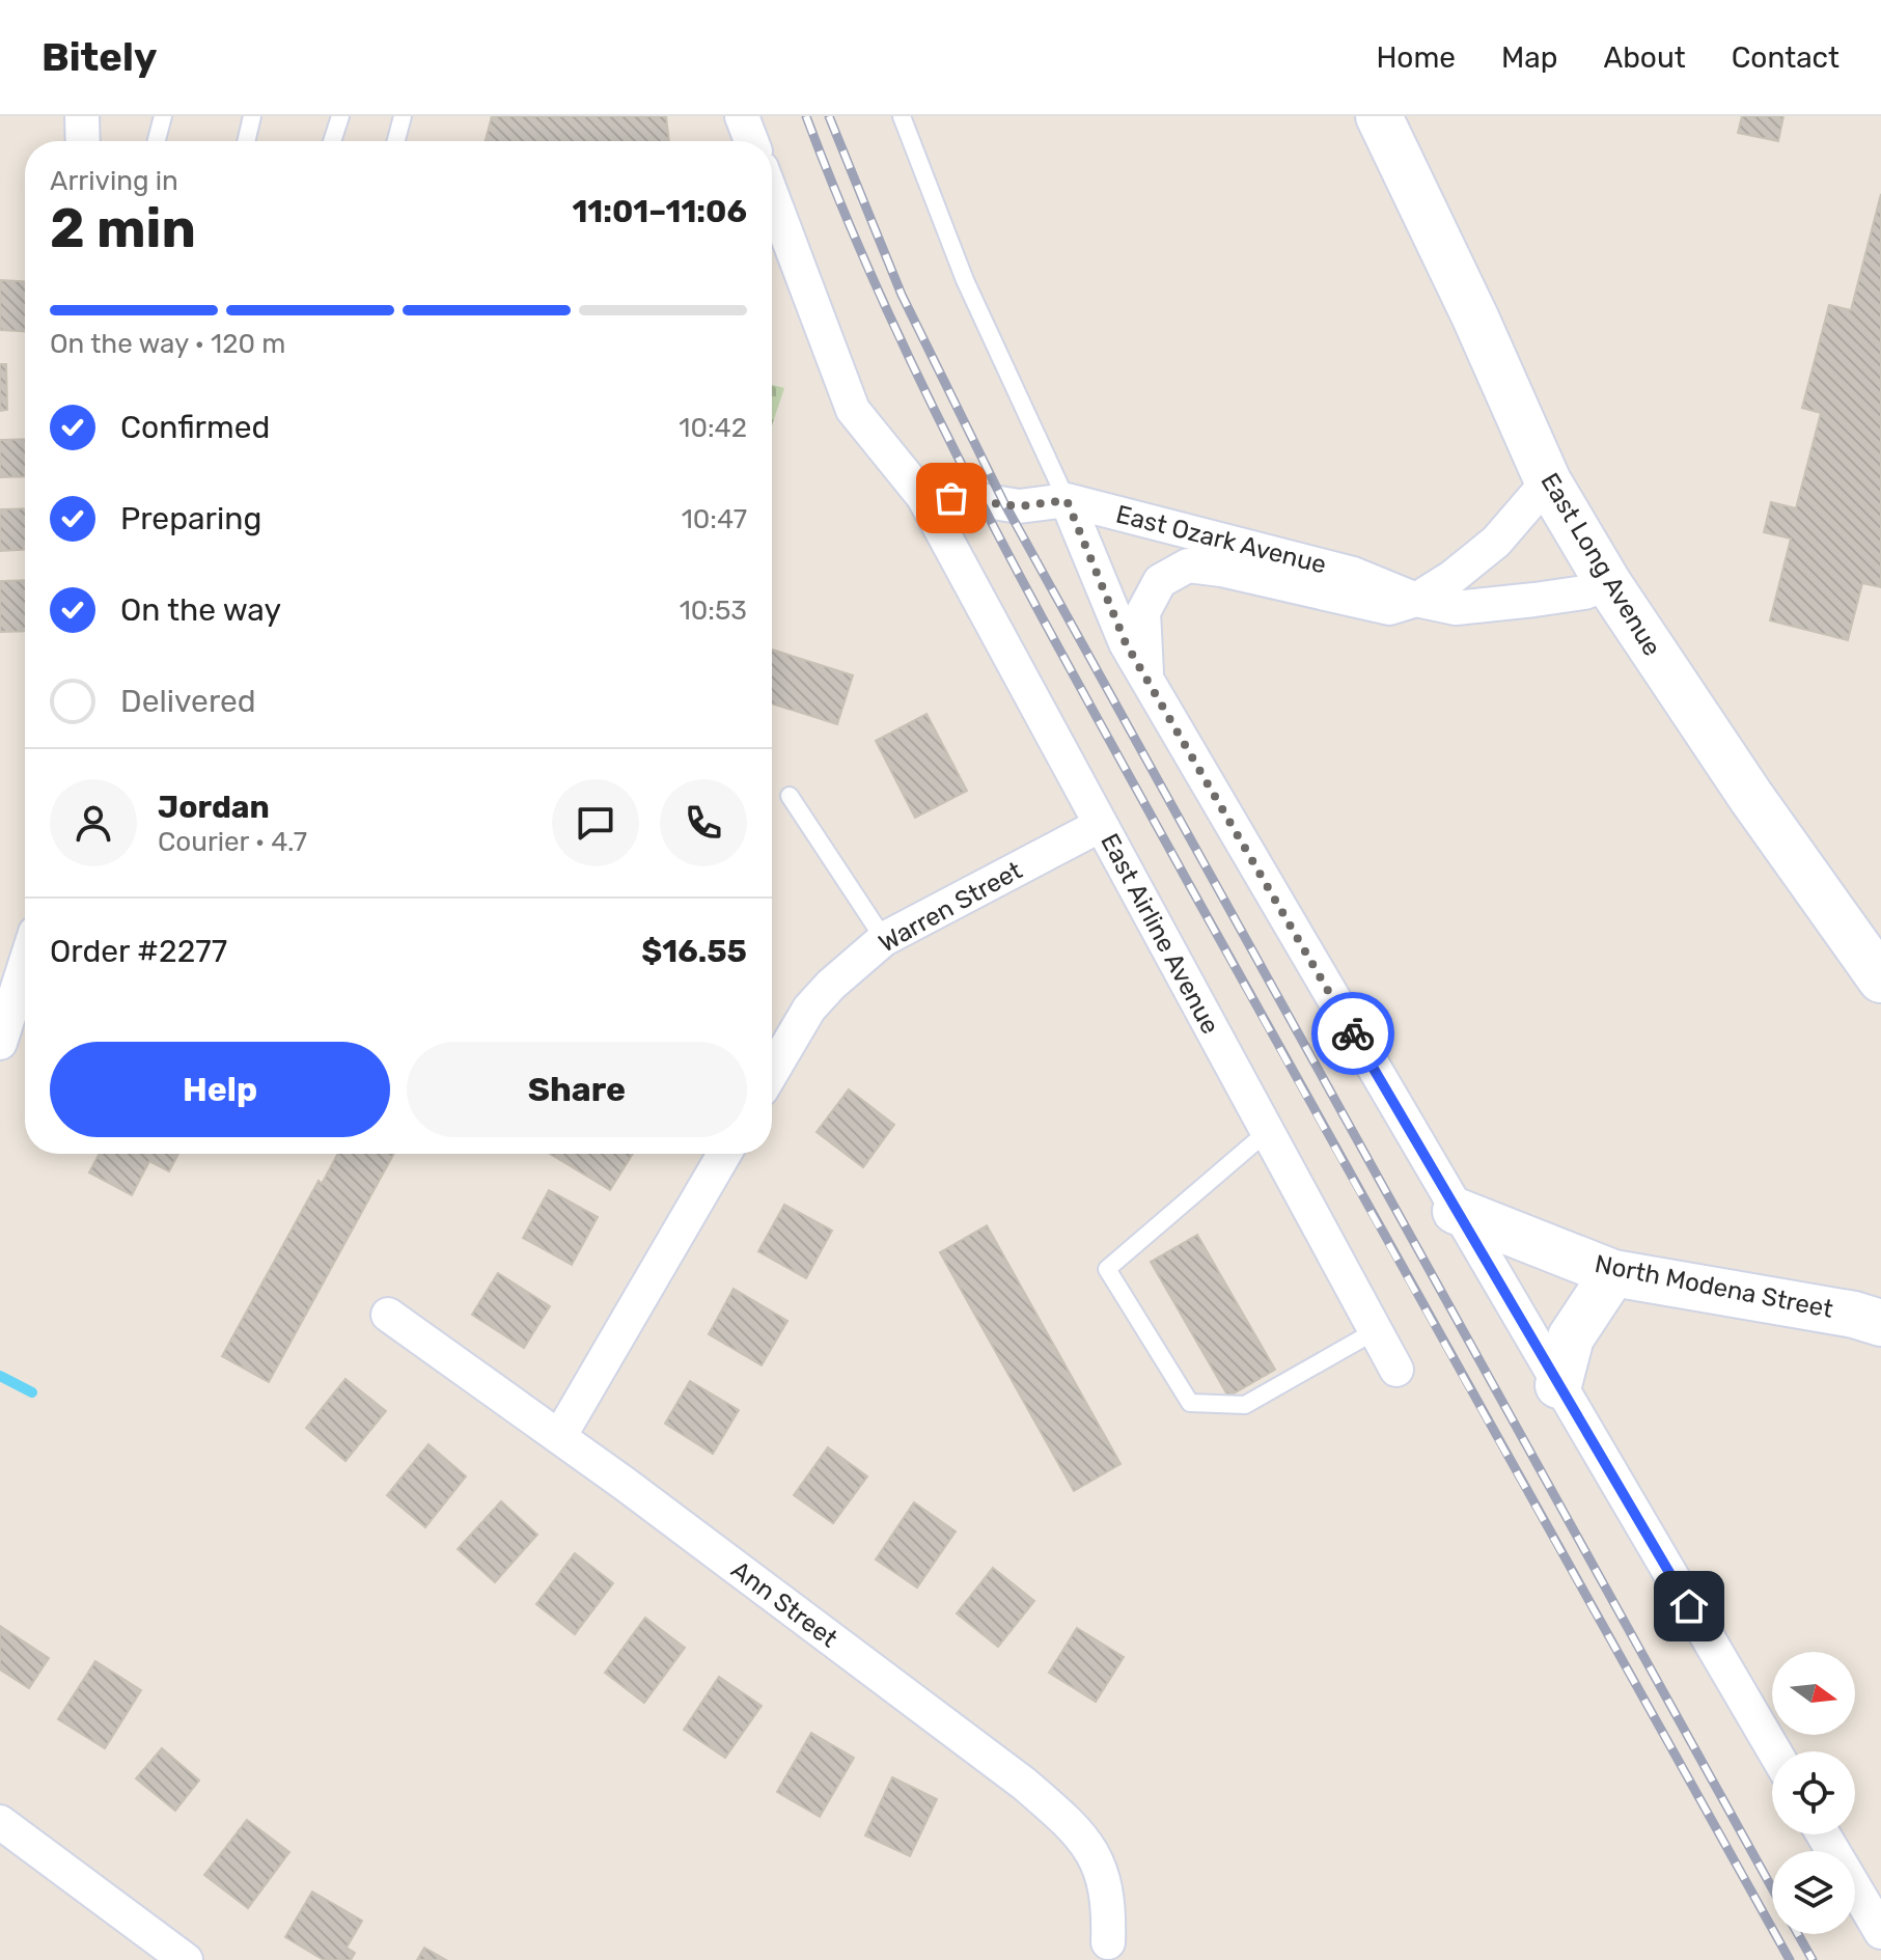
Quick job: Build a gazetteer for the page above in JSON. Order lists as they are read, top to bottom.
{
  "streets": {
    "main road": ["East Long Avenue", "North Modena Street"],
    "street": [
      "East Ozark Avenue",
      "Warren Street",
      "East Airline Avenue",
      "Ann Street"
    ]
  },
  "crossings": [
    ["East Ozark Avenue", "East Long Avenue"],
    ["East Ozark Avenue", "East Airline Avenue"],
    ["Warren Street", "East Airline Avenue"]
  ],
  "north": "right",
  "page": {
    "header": "Bitely",
    "nav": [
      "Home",
      "Map",
      "About",
      "Contact"
    ],
    "heading": ["2 min", "Arriving in", "11:01–11:06"],
    "panel": [
      "Jordan",
      "Courier · 4.7",
      "Order #2277",
      "$16.55"
    ],
    "bar": "On the way · 120 m",
    "list": [
      ["Confirmed", "10:42"],
      ["Preparing", "10:47"],
      ["On the way", "10:53"],
      "Delivered"
    ],
    "buttons": ["Help", "Share"]
  }
}
